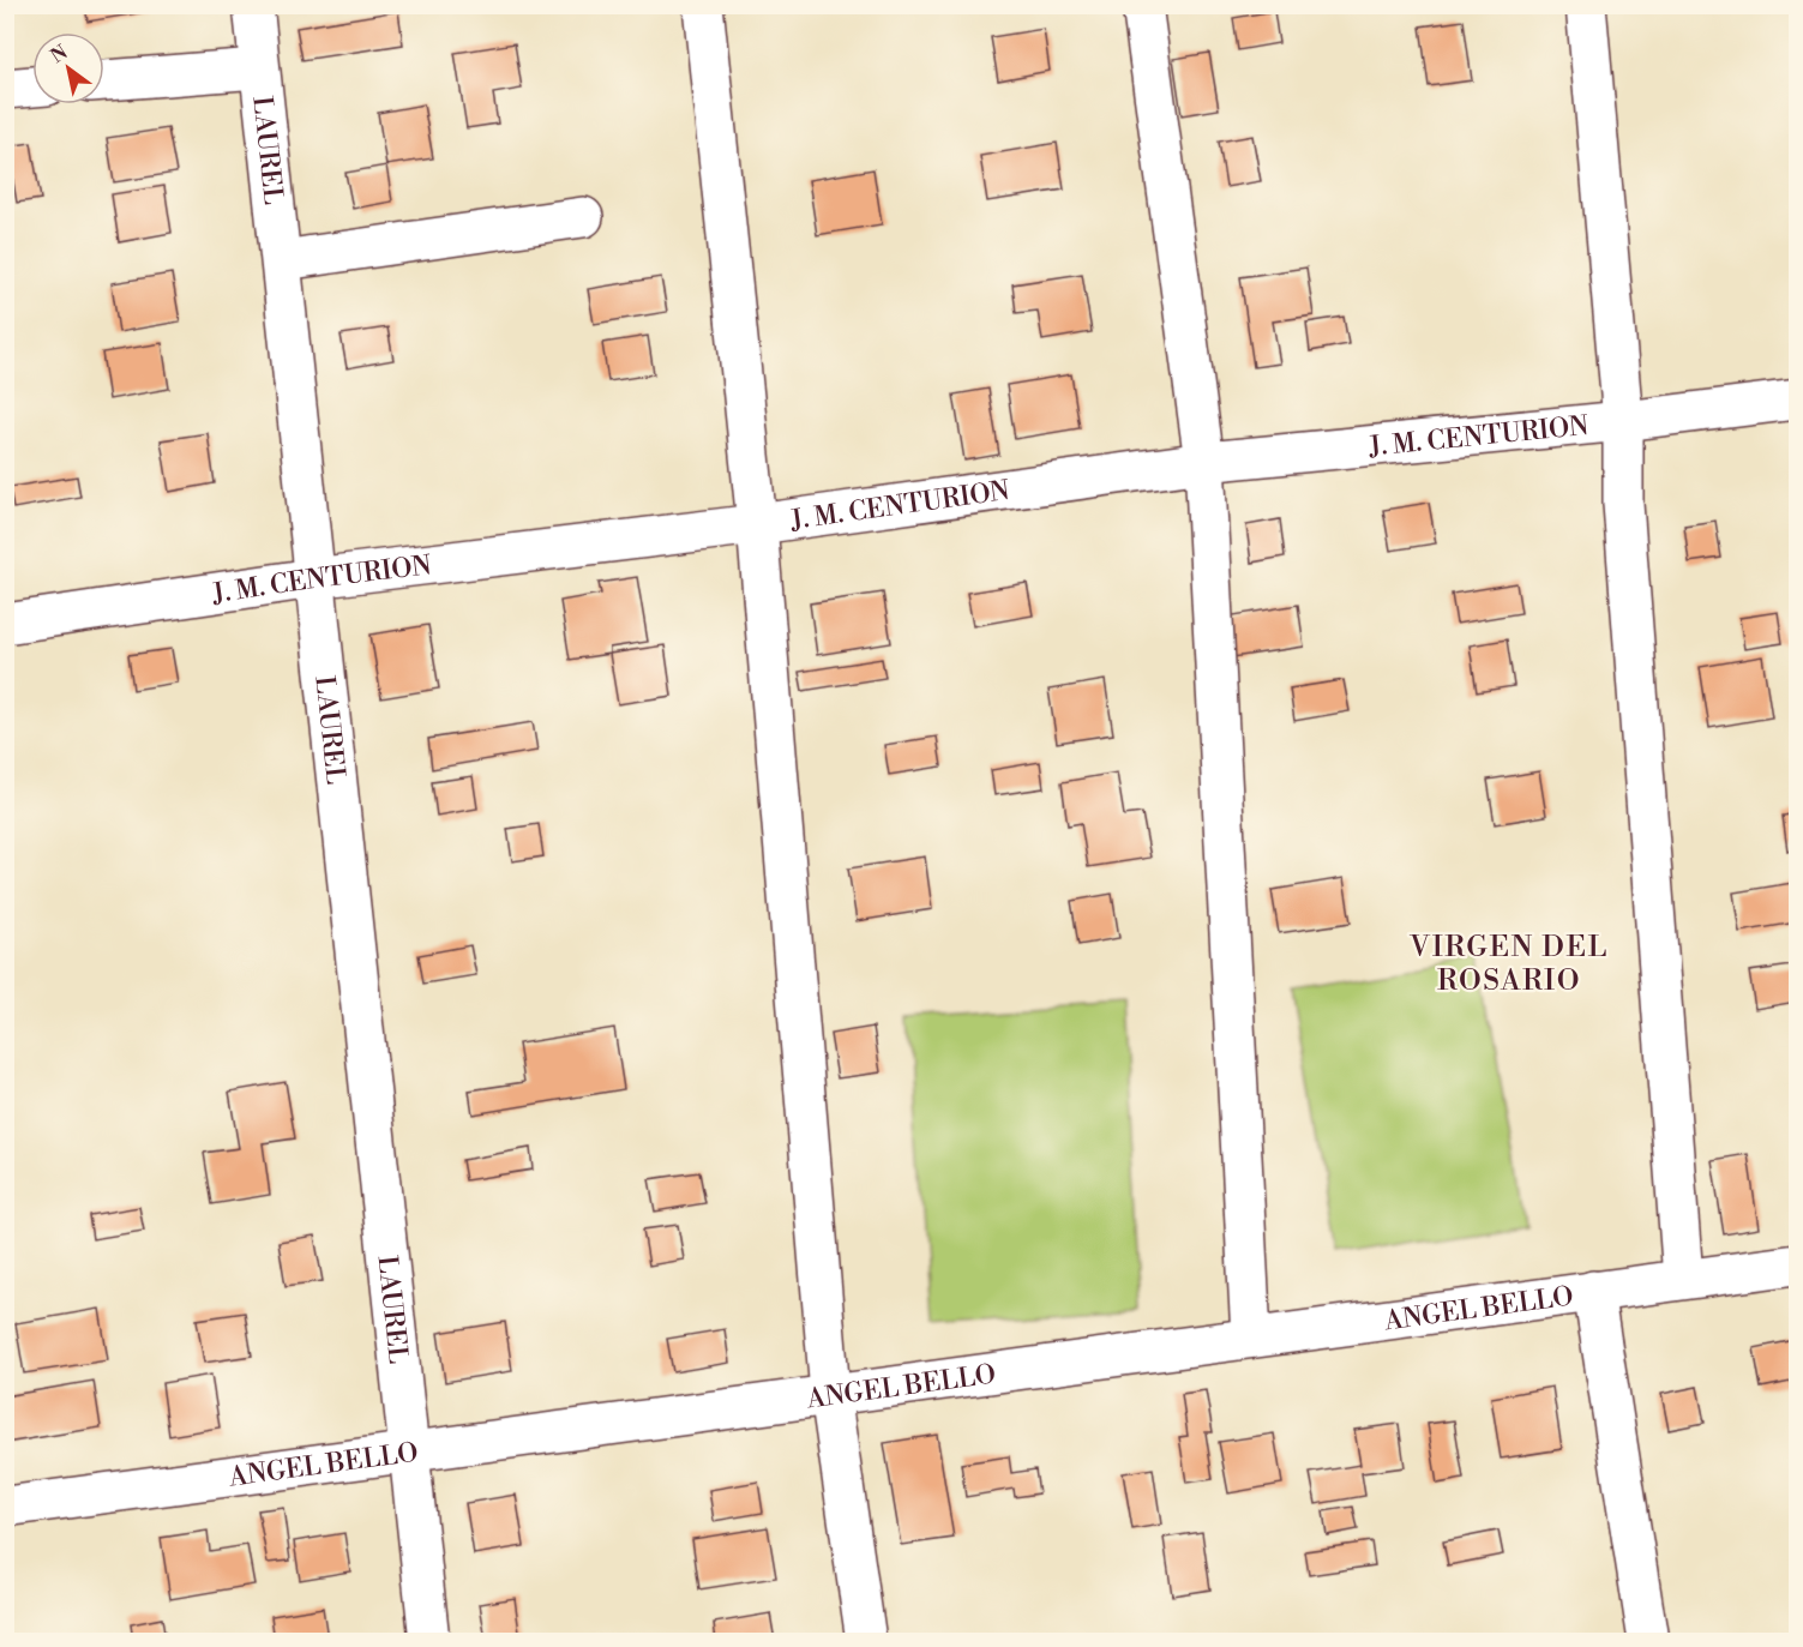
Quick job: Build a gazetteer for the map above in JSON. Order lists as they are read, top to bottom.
{
  "streets": {
    "street": ["LAUREL", "J. M. CENTURION", "ANGEL BELLO"]
  },
  "crossings": [
    ["LAUREL", "J. M. CENTURION"],
    ["LAUREL", "ANGEL BELLO"]
  ],
  "districts": ["VIRGEN DEL ROSARIO"],
  "north": "top left"
}
